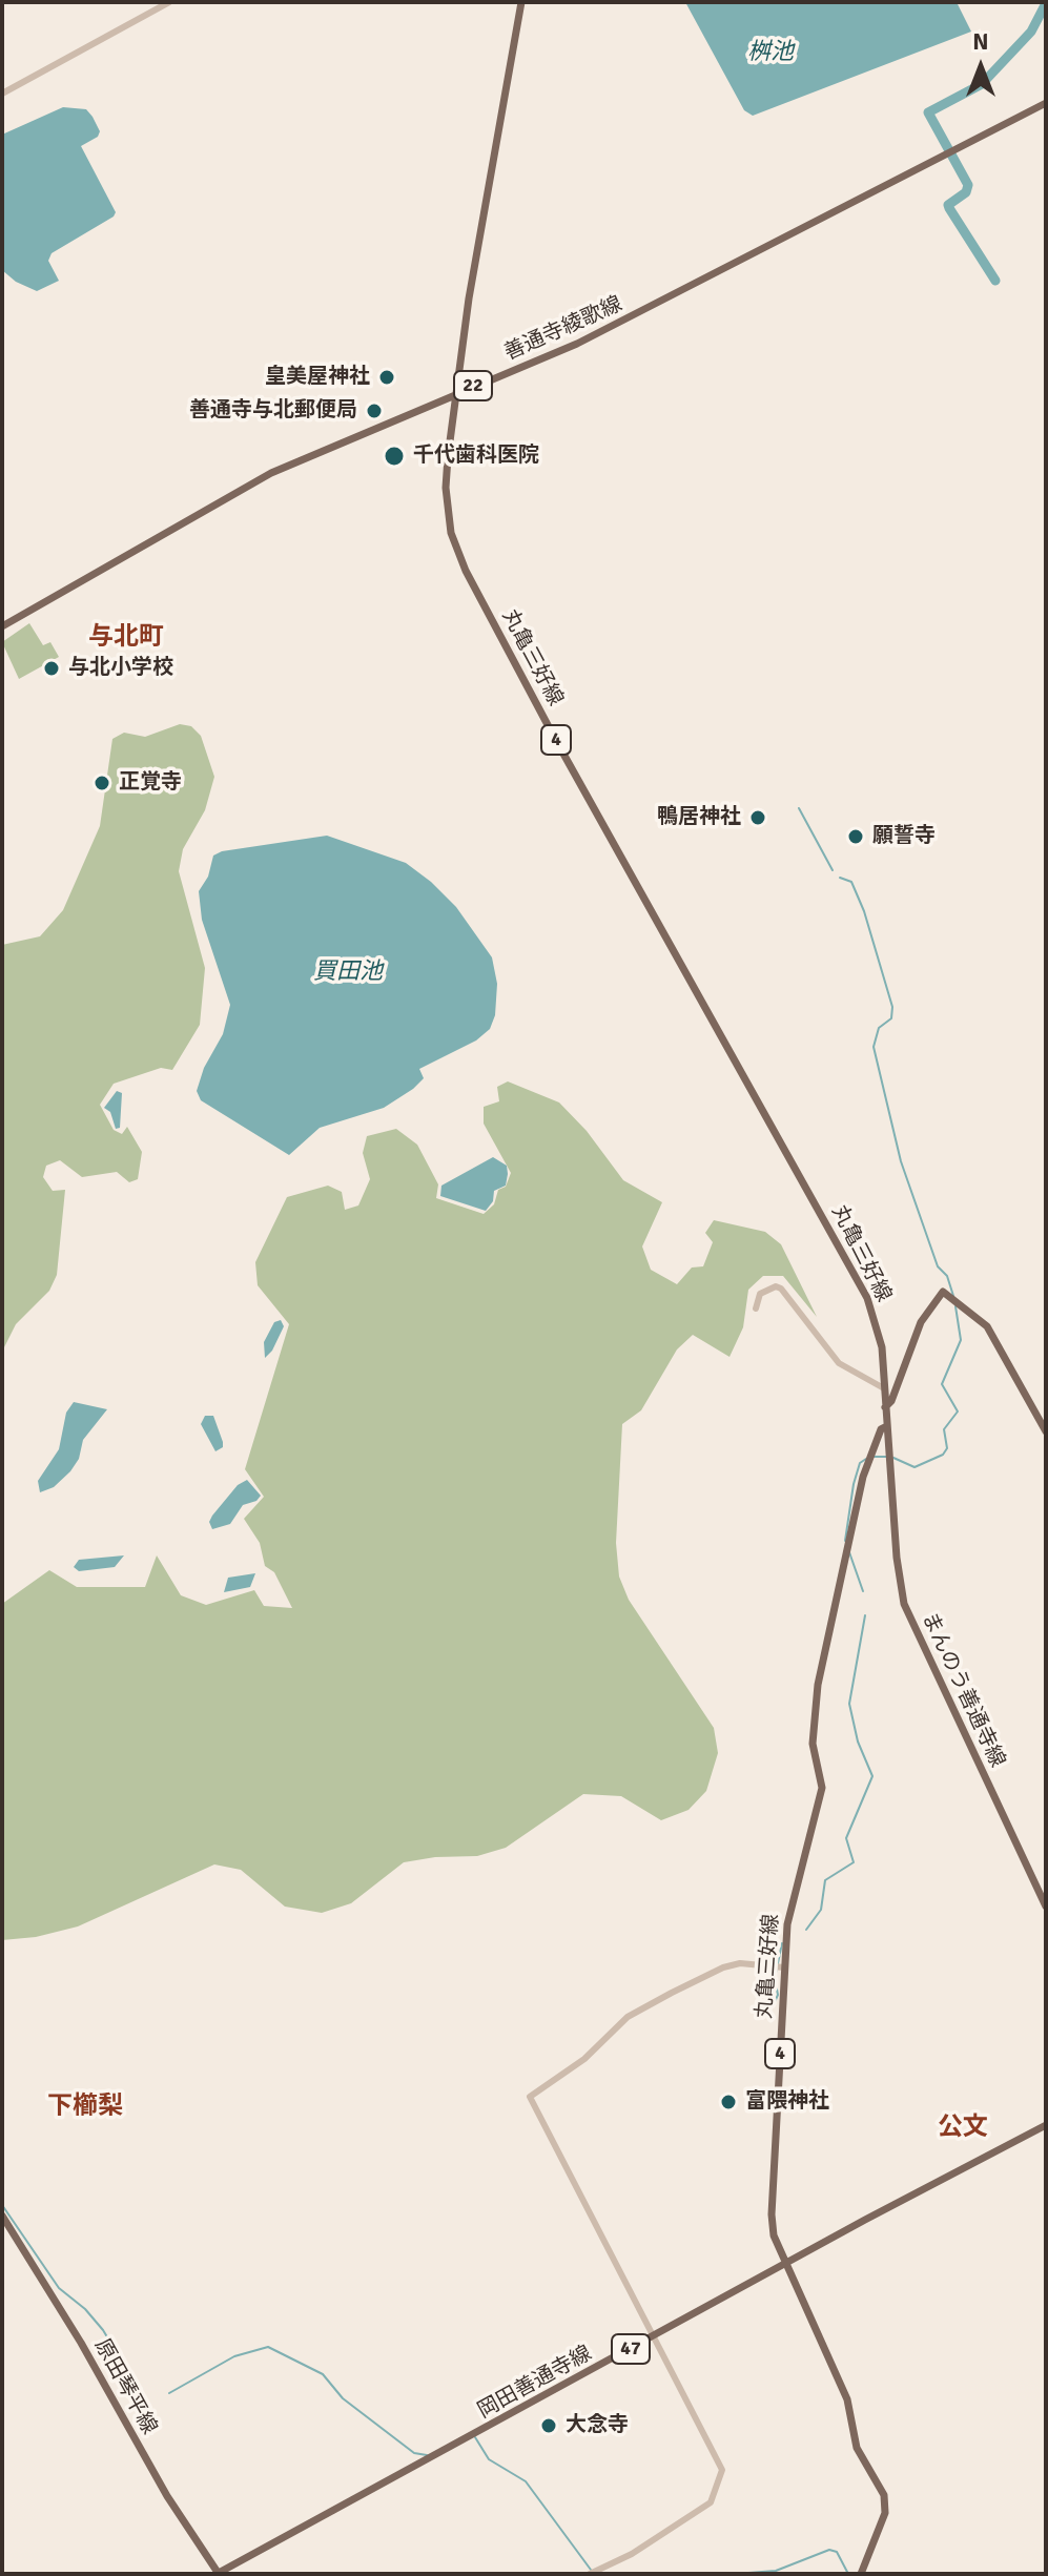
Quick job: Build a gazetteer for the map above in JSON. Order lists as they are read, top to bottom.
{
  "streets": {
    "main road": [
      "善通寺綾歌線",
      "22",
      "丸亀三好線",
      "4",
      "まんのう善通寺線",
      "47",
      "岡田善通寺線",
      "原田琴平線"
    ]
  },
  "crossings": [
    ["善通寺綾歌線", "丸亀三好線"],
    ["丸亀三好線", "まんのう善通寺線"],
    ["丸亀三好線", "岡田善通寺線"],
    ["岡田善通寺線", "原田琴平線"]
  ],
  "districts": ["与北町", "下櫛梨", "公文"],
  "water": ["桝池", "買田池"],
  "places": [
    "皇美屋神社",
    "善通寺与北郵便局",
    "千代歯科医院",
    "与北小学校",
    "正覚寺",
    "鴨居神社",
    "願誓寺",
    "富隈神社",
    "大念寺"
  ],
  "north": "top"
}
